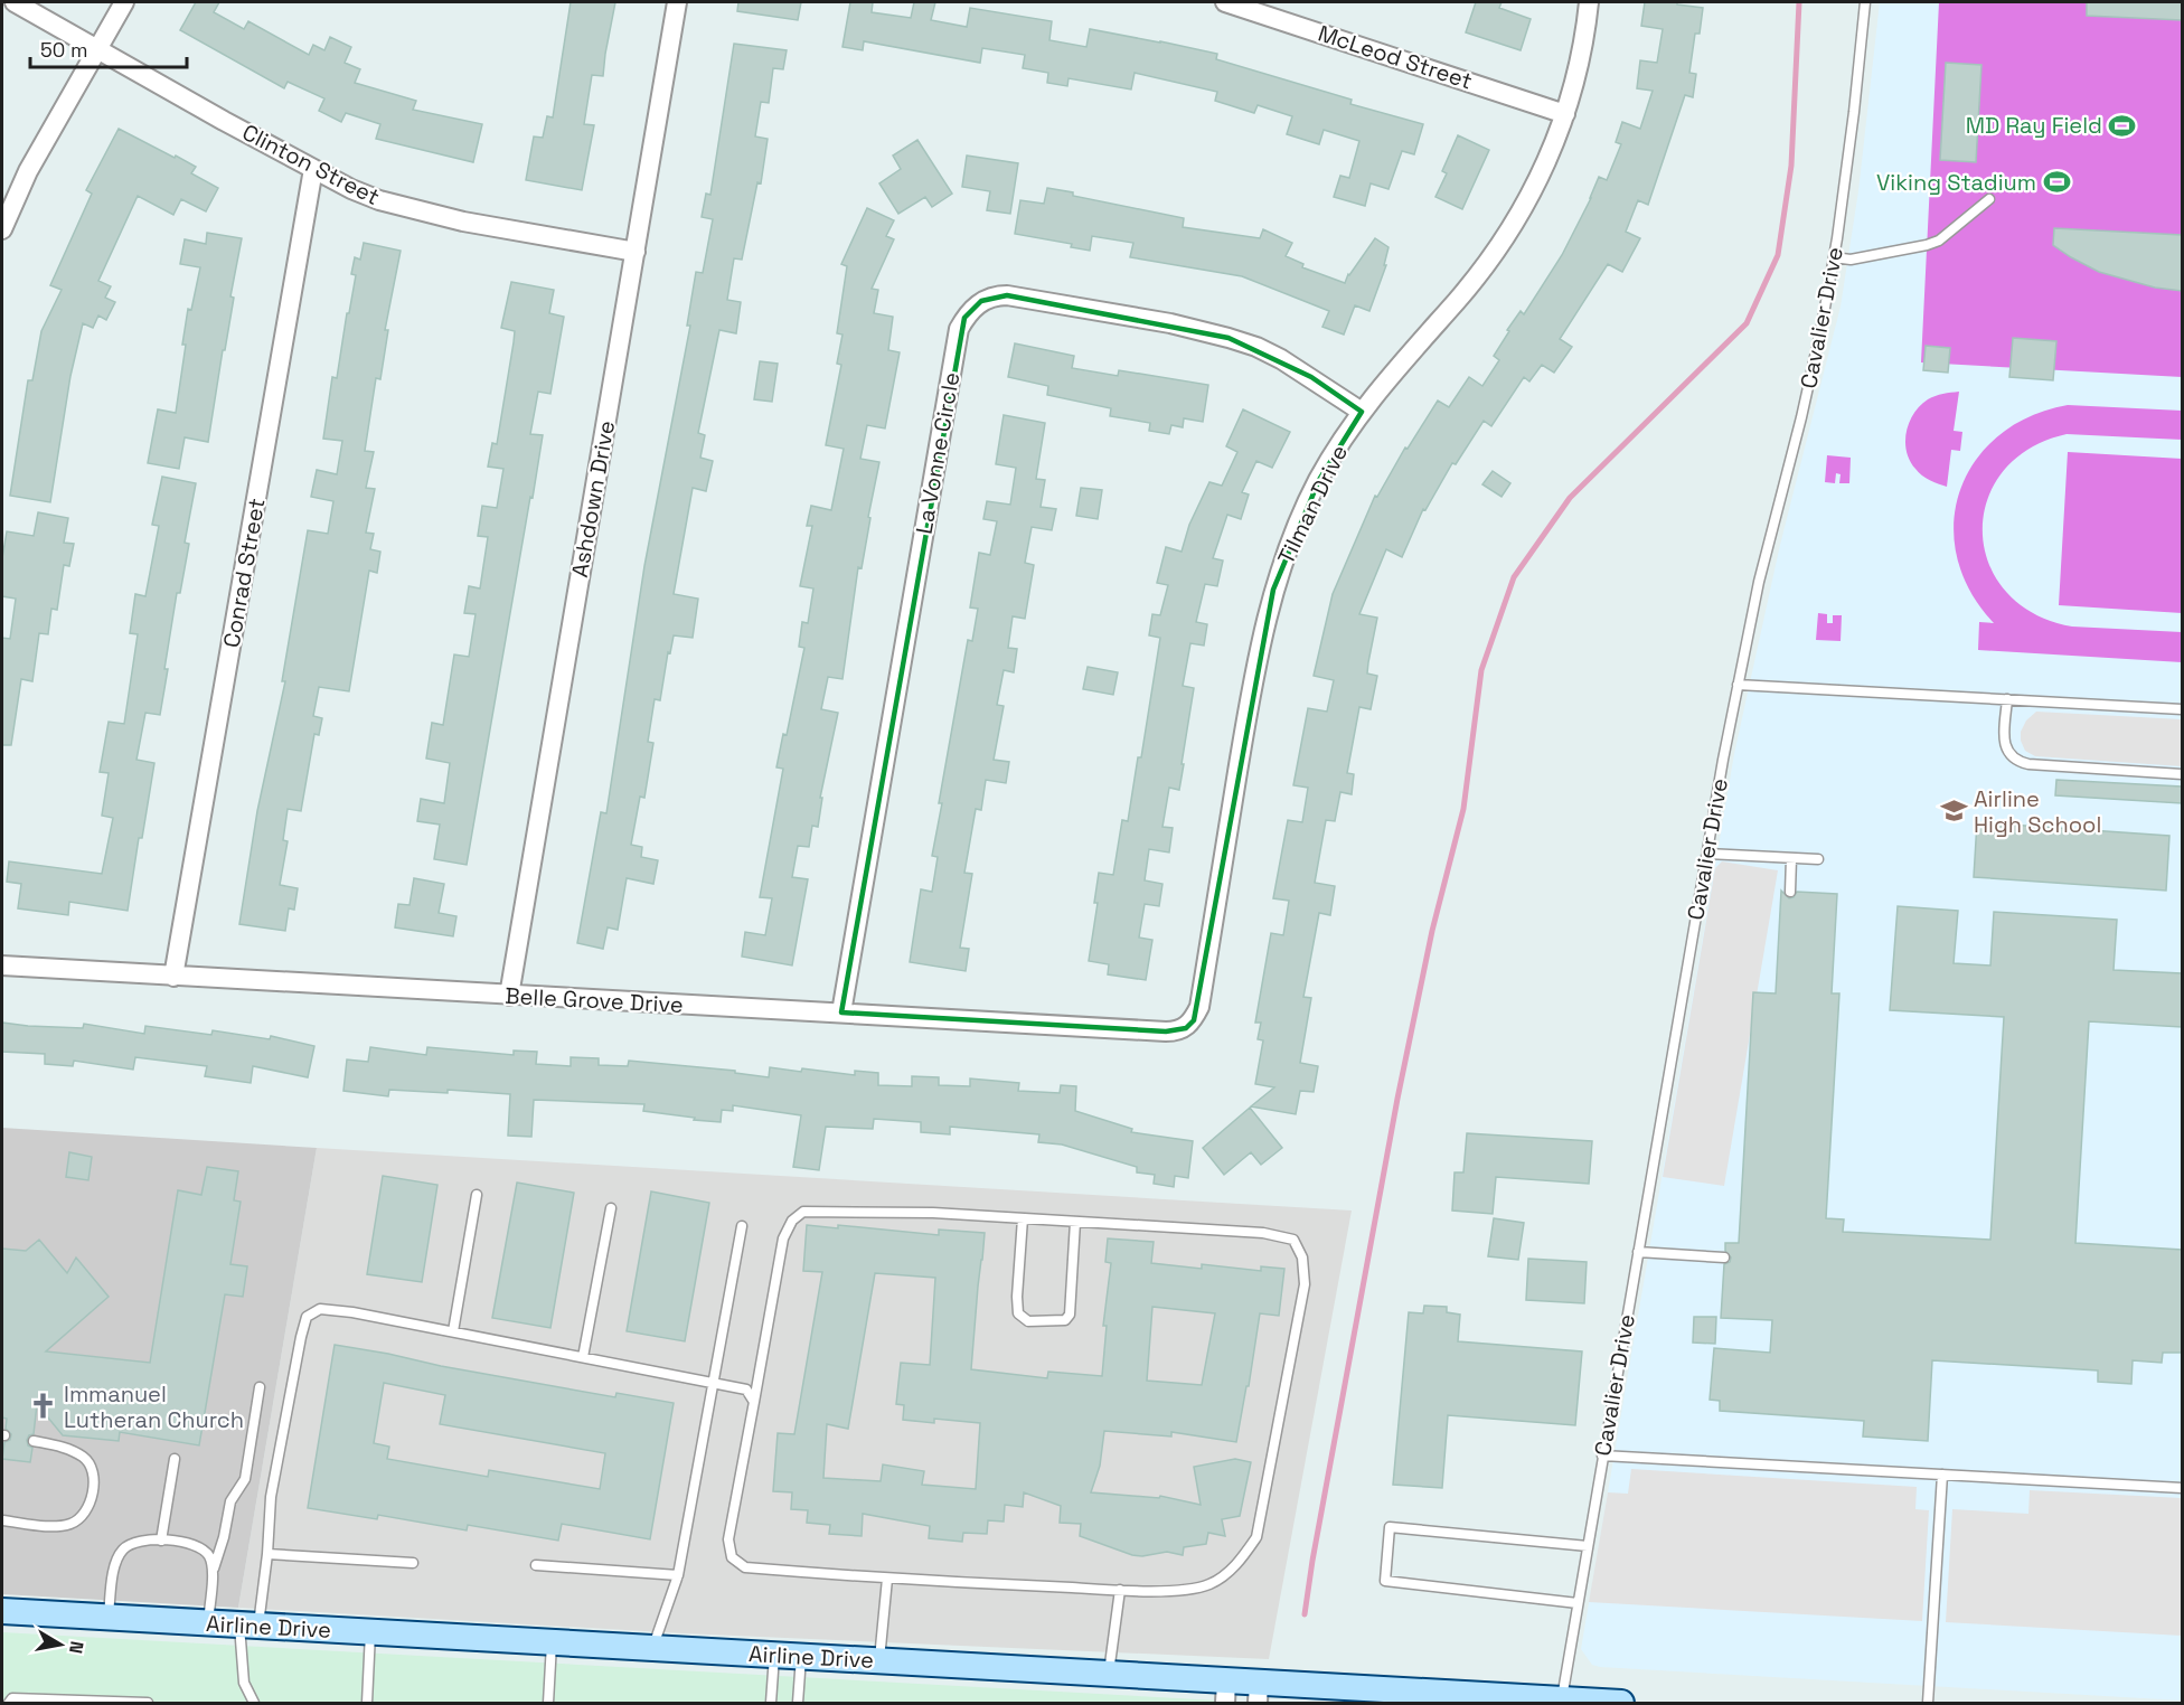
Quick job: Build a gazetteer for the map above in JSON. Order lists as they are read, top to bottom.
{
  "streets": {
    "main road": ["Airline Drive"],
    "street": [
      "McLeod Street",
      "Clinton Street",
      "La Vonne Circle",
      "Ashdown Drive",
      "Tilman Drive",
      "Conrad Street",
      "Belle Grove Drive"
    ],
    "lane": ["Cavalier Drive"]
  },
  "crossings": [
    ["McLeod Street", "Tilman Drive"],
    ["Clinton Street", "Ashdown Drive"],
    ["Clinton Street", "Conrad Street"],
    ["Cavalier Drive", "Airline Drive"],
    ["La Vonne Circle", "Tilman Drive"],
    ["La Vonne Circle", "Belle Grove Drive"],
    ["Ashdown Drive", "Belle Grove Drive"],
    ["Tilman Drive", "Belle Grove Drive"],
    ["Conrad Street", "Belle Grove Drive"]
  ],
  "places": {
    "sports": ["MD Ray Field", "Viking Stadium"],
    "school or university": ["Airline High School"],
    "church": ["Immanuel Lutheran Church"]
  },
  "scale_bar": "50 m",
  "north": "right"
}
